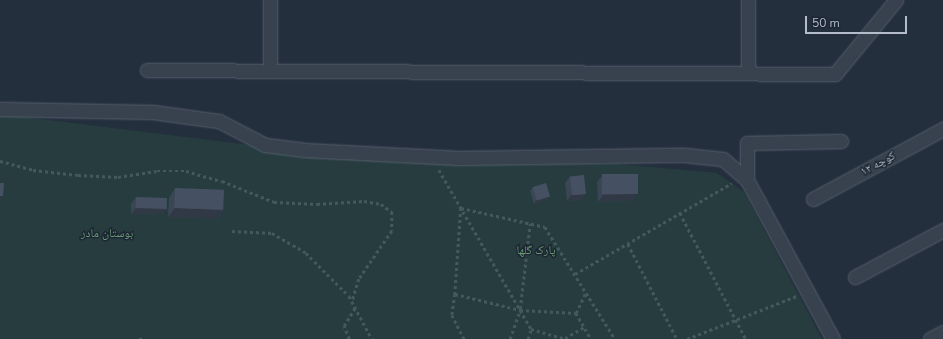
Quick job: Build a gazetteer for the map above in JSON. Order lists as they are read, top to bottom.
{
  "streets": {
    "street": ["کوچه ۱۲"]
  },
  "parks": ["بوستان مادر", "پارک گلها"],
  "scale_bar": "50 m"
}
